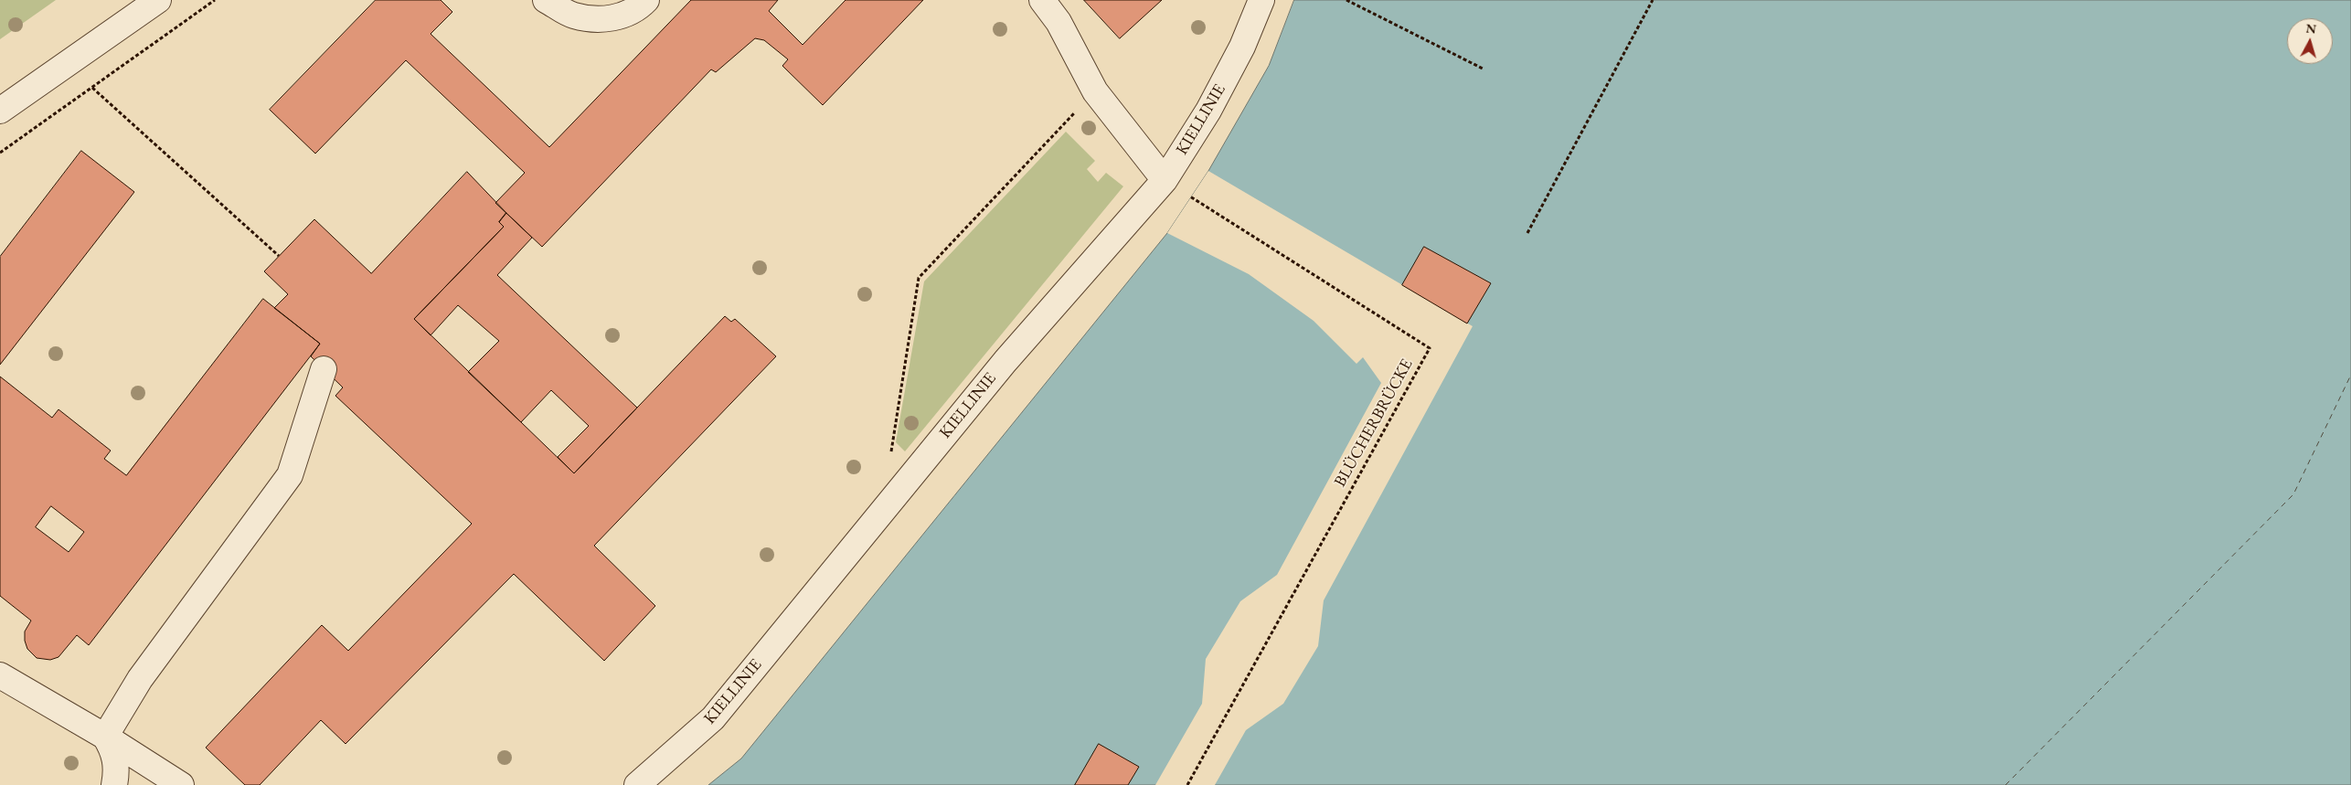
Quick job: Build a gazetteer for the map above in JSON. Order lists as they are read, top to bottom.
{
  "streets": {
    "street": ["KIELLINIE"],
    "path": ["BLÜCHERBRÜCKE"]
  },
  "crossings": [
    ["KIELLINIE", "BLÜCHERBRÜCKE"]
  ],
  "north": "top"
}
